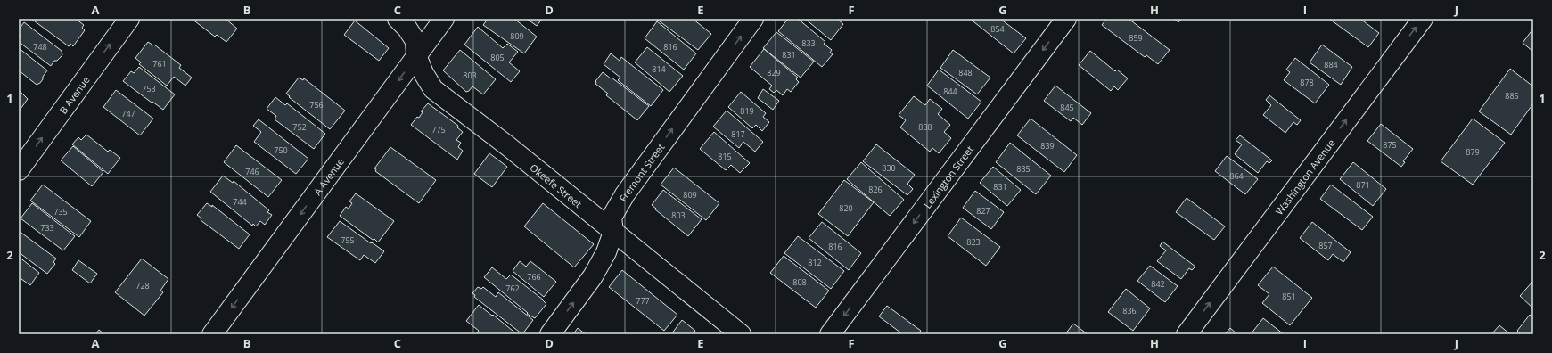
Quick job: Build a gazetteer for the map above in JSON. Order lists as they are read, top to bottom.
{
  "streets": {
    "street": [
      "B Avenue",
      "Fremont Street",
      "A Avenue",
      "Lexington Street",
      "Washington Avenue",
      "Okeefe Street"
    ]
  },
  "crossings": [
    ["Fremont Street", "Okeefe Street"],
    ["A Avenue", "Okeefe Street"]
  ],
  "one_way": [
    "B Avenue",
    "Fremont Street",
    "A Avenue",
    "Lexington Street",
    "Washington Avenue"
  ],
  "house_numbers": [
    "854",
    "809",
    "859",
    "833",
    "748",
    "816",
    "831",
    "805",
    "761",
    "884",
    "814",
    "829",
    "848",
    "803",
    "878",
    "753",
    "844",
    "885",
    "756",
    "845",
    "819",
    "747",
    "752",
    "838",
    "775",
    "817",
    "875",
    "839",
    "750",
    "879",
    "815",
    "830",
    "835",
    "746",
    "864",
    "871",
    "831",
    "826",
    "809",
    "744",
    "820",
    "827",
    "735",
    "803",
    "733",
    "755",
    "823",
    "857",
    "816",
    "812",
    "766",
    "808",
    "842",
    "728",
    "762",
    "851",
    "777",
    "836"
  ],
  "grid": {
    "columns": [
      "A",
      "B",
      "C",
      "D",
      "E",
      "F",
      "G",
      "H",
      "I",
      "J"
    ],
    "rows": ["1", "2"]
  }
}
